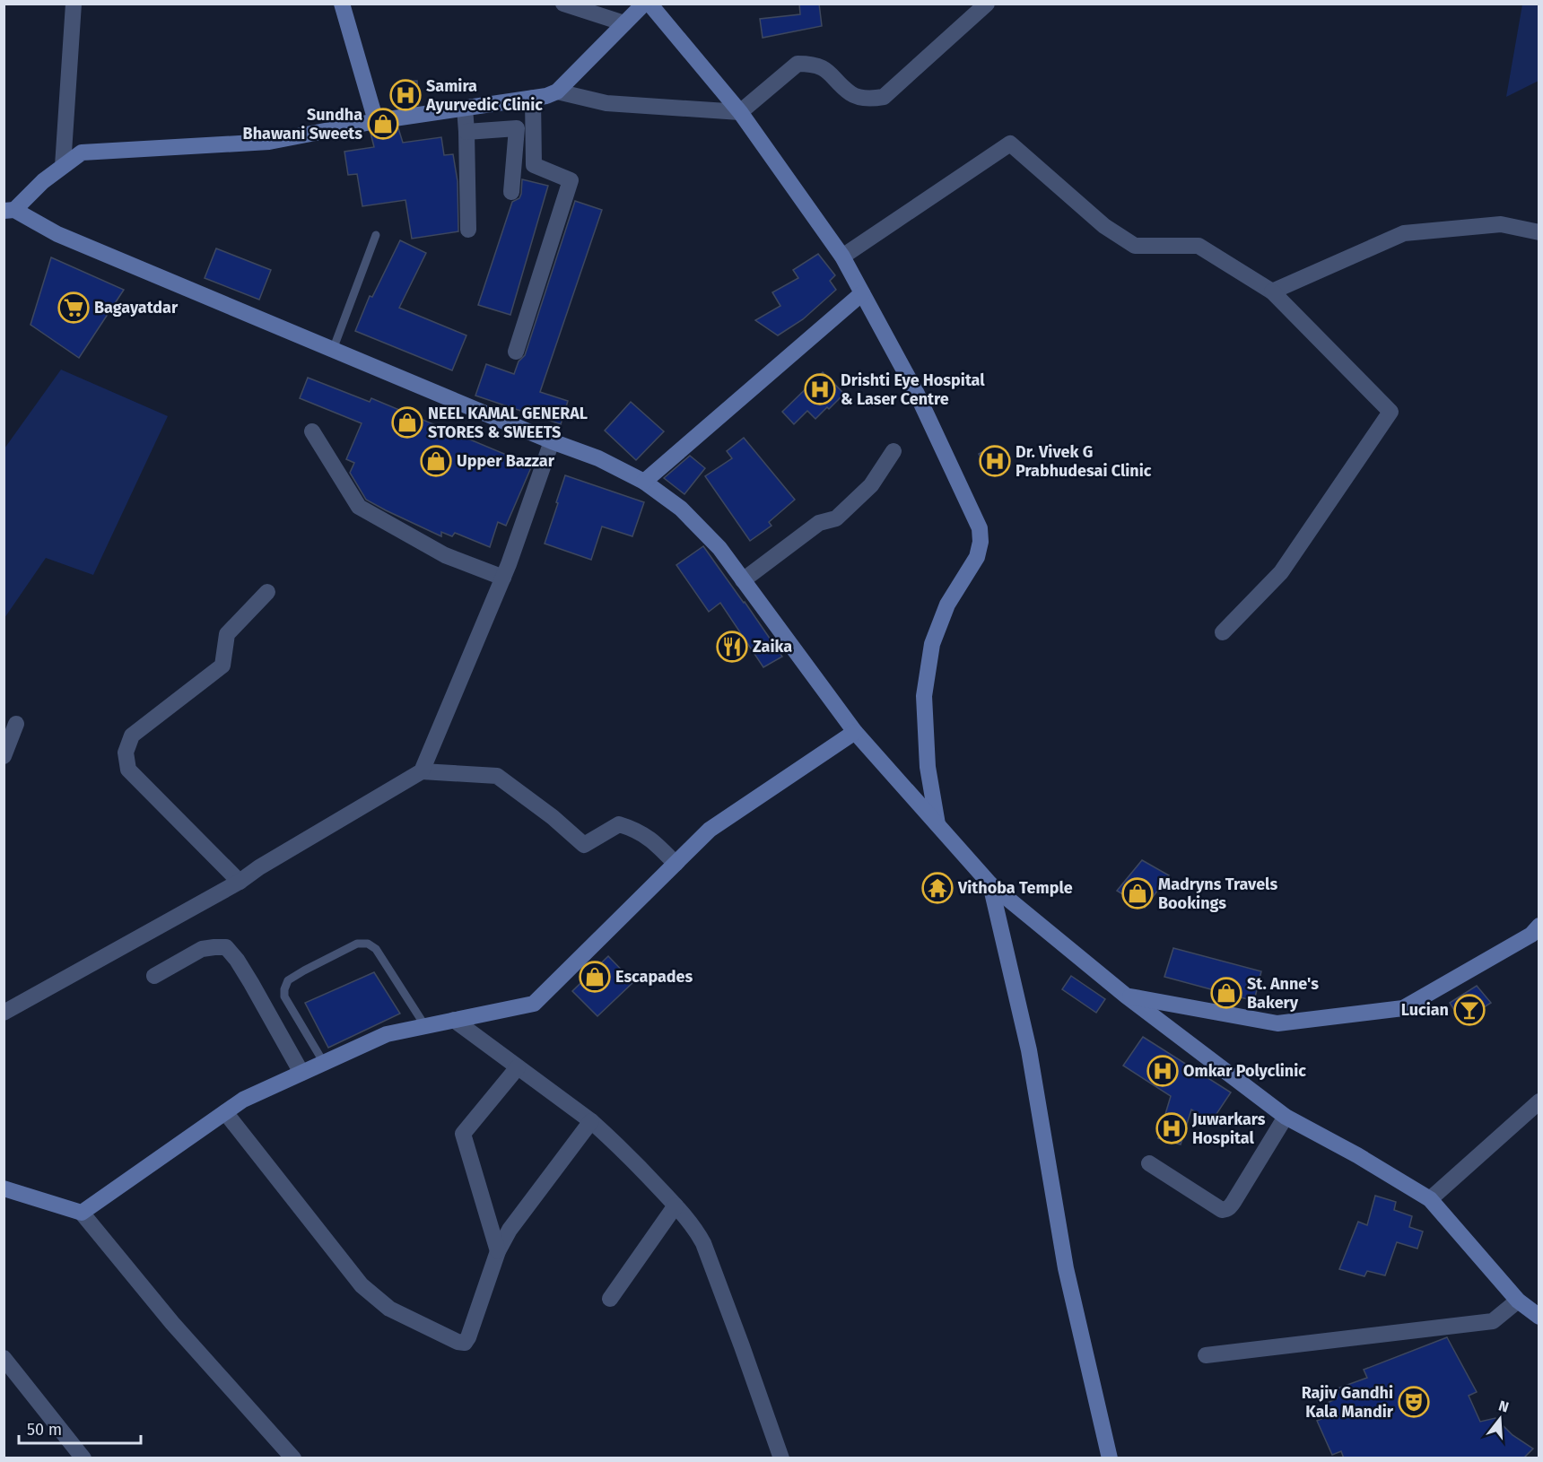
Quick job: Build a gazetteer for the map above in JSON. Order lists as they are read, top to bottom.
{
  "places": {
    "hospital": [
      "Samira Ayurvedic Clinic",
      "Drishti Eye Hospital & Laser Centre",
      "Dr. Vivek G Prabhudesai Clinic",
      "Omkar Polyclinic",
      "Juwarkars Hospital"
    ],
    "shop": [
      "Sundha Bhawani Sweets",
      "NEEL KAMAL GENERAL STORES & SWEETS",
      "Upper Bazzar",
      "Madryns Travels Bookings",
      "Escapades",
      "St. Anne's Bakery"
    ],
    "supermarket": ["Bagayatdar"],
    "restaurant": ["Zaika"],
    "temple": ["Vithoba Temple"],
    "bar": ["Lucian"],
    "theatre": ["Rajiv Gandhi Kala Mandir"]
  },
  "scale_bar": "50 m",
  "north": "top"
}
